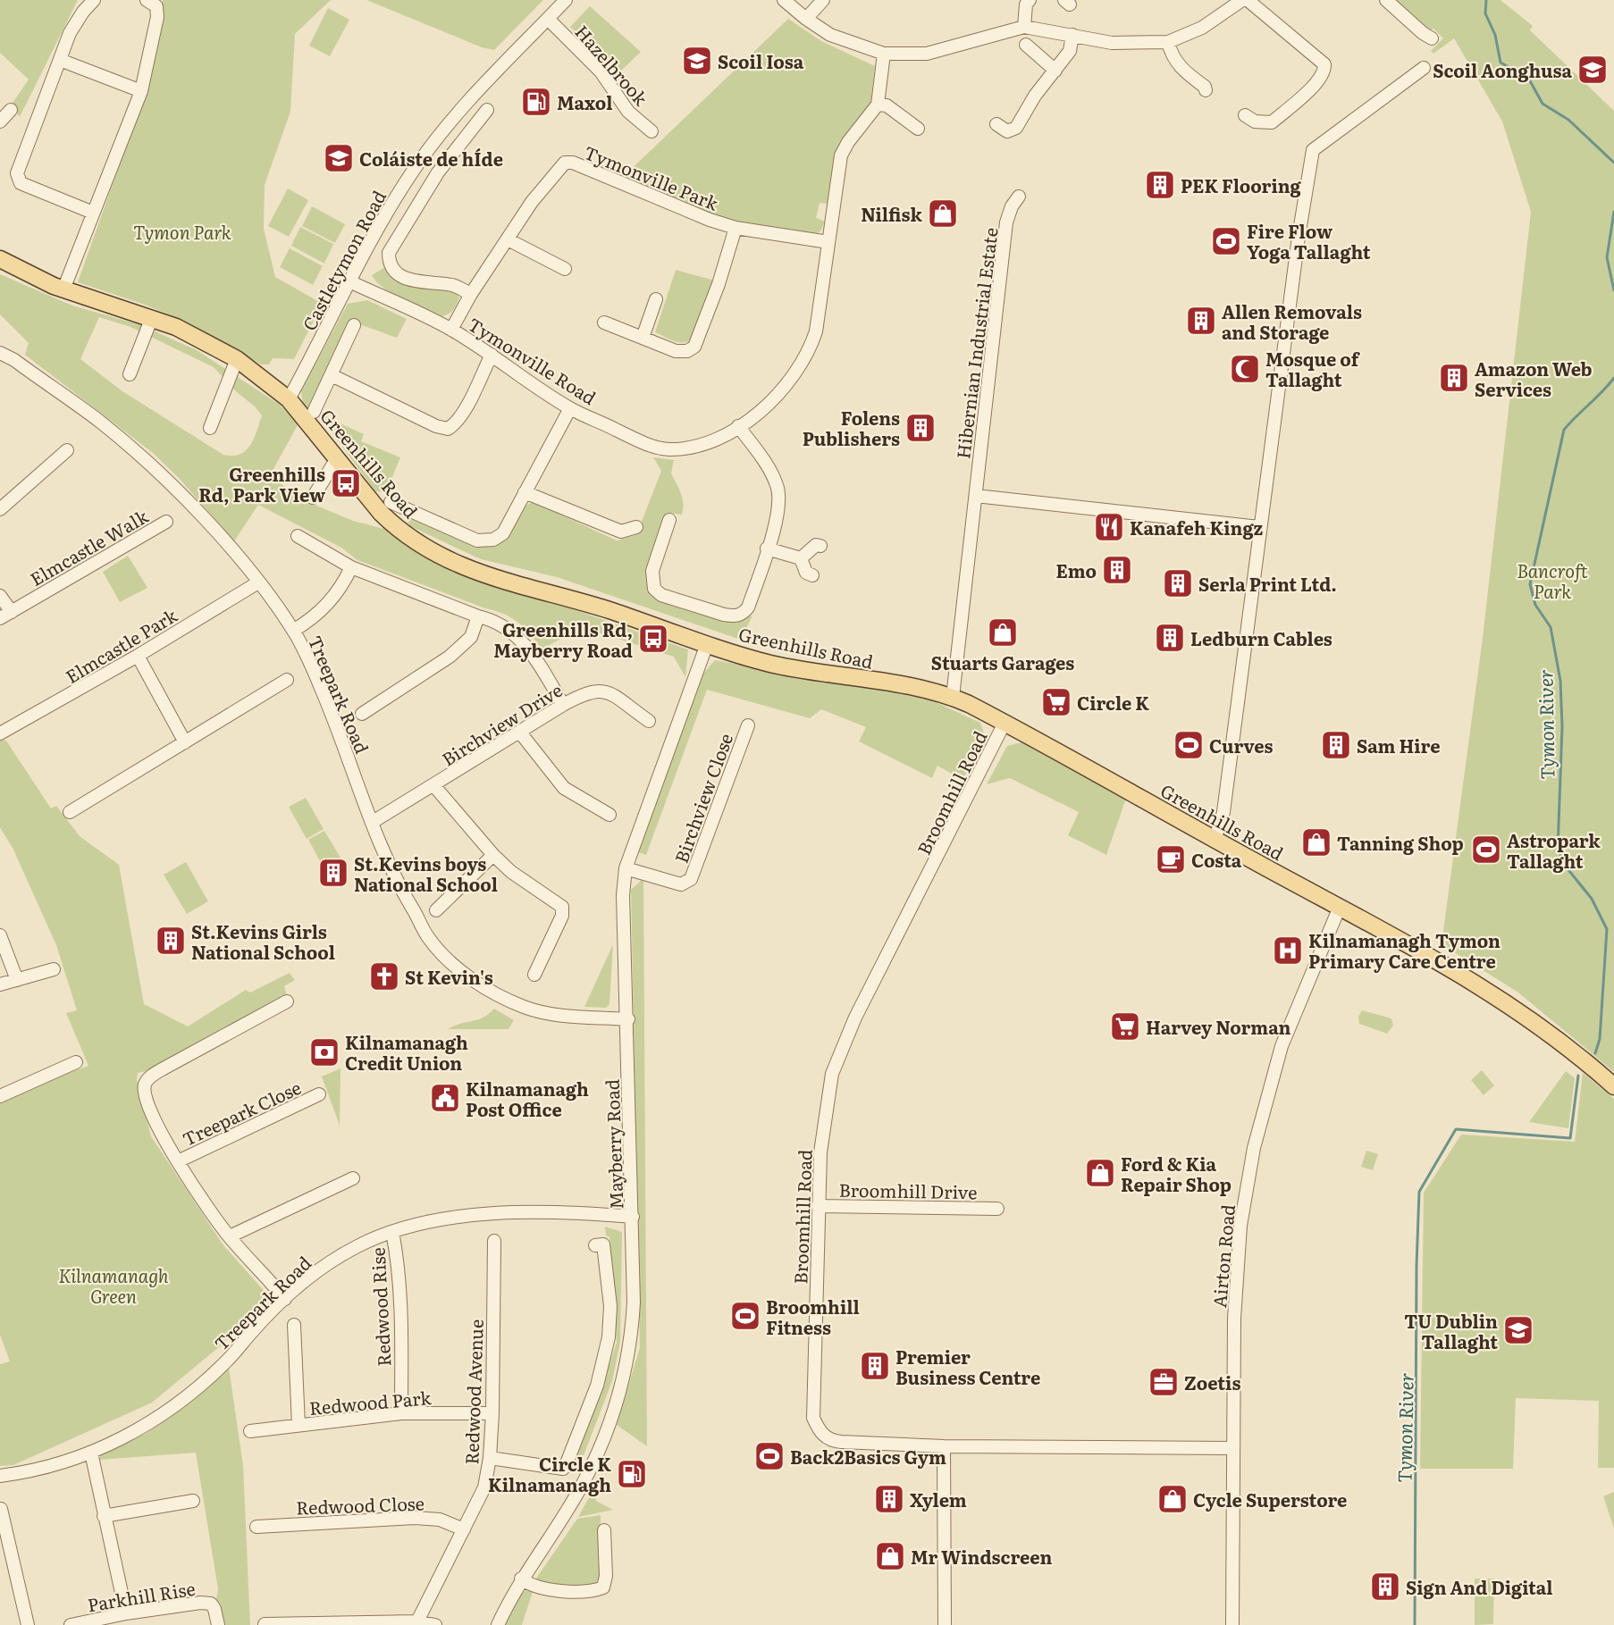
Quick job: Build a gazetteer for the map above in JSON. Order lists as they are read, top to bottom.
{
  "streets": {
    "main road": ["Greenhills Road"],
    "street": [
      "Hazelbrook",
      "Tymonville Park",
      "Castletymon Road",
      "Hibernian Industrial Estate",
      "Tymonville Road",
      "Elmcastle Walk",
      "Elmcastle Park",
      "Treepark Road",
      "Birchview Drive",
      "Broomhill Road",
      "Birchview Close",
      "Treepark Close",
      "Mayberry Road",
      "Broomhill Drive",
      "Airton Road",
      "Redwood Rise",
      "Redwood Avenue",
      "Redwood Park",
      "Redwood Close",
      "Parkhill Rise"
    ]
  },
  "crossings": [
    ["Hazelbrook", "Castletymon Road"],
    ["Tymonville Park", "Tymonville Road"],
    ["Castletymon Road", "Tymonville Road"],
    ["Castletymon Road", "Greenhills Road"],
    ["Hibernian Industrial Estate", "Greenhills Road"],
    ["Greenhills Road", "Broomhill Road"],
    ["Greenhills Road", "Mayberry Road"],
    ["Greenhills Road", "Airton Road"],
    ["Elmcastle Park", "Treepark Road"],
    ["Treepark Road", "Birchview Drive"],
    ["Treepark Road", "Mayberry Road"],
    ["Treepark Road", "Redwood Rise"],
    ["Broomhill Road", "Broomhill Drive"],
    ["Broomhill Road", "Airton Road"],
    ["Birchview Close", "Mayberry Road"],
    ["Redwood Rise", "Redwood Park"],
    ["Redwood Avenue", "Redwood Park"],
    ["Redwood Avenue", "Redwood Close"]
  ],
  "water": ["Tymon River"],
  "parks": ["Tymon Park", "Bancroft Park", "Kilnamanagh Green"],
  "places": {
    "school or university": [
      "Scoil Iosa",
      "Scoil Aonghusa",
      "Coláiste de hÍde",
      "TU Dublin Tallaght"
    ],
    "fuel station": ["Maxol", "Circle K Kilnamanagh"],
    "building": [
      "PEK Flooring",
      "Allen Removals and Storage",
      "Amazon Web Services",
      "Folens Publishers",
      "Emo",
      "Serla Print Ltd.",
      "Ledburn Cables",
      "Sam Hire",
      "St.Kevins boys National School",
      "St.Kevins Girls National School",
      "Premier Business Centre",
      "Xylem",
      "Sign And Digital"
    ],
    "shop": [
      "Nilfisk",
      "Stuarts Garages",
      "Tanning Shop",
      "Ford & Kia Repair Shop",
      "Cycle Superstore",
      "Mr Windscreen"
    ],
    "sports": [
      "Fire Flow Yoga Tallaght",
      "Curves",
      "Astropark Tallaght",
      "Broomhill Fitness",
      "Back2Basics Gym"
    ],
    "mosque": ["Mosque of Tallaght"],
    "bus stop": ["Greenhills Rd, Park View", "Greenhills Rd, Mayberry Road"],
    "restaurant": ["Kanafeh Kingz"],
    "supermarket": ["Circle K", "Harvey Norman"],
    "cafe": ["Costa"],
    "hospital": ["Kilnamanagh Tymon Primary Care Centre"],
    "church": ["St Kevin's"],
    "bank": ["Kilnamanagh Credit Union"],
    "public building": ["Kilnamanagh Post Office"],
    "office": ["Zoetis"]
  }
}
